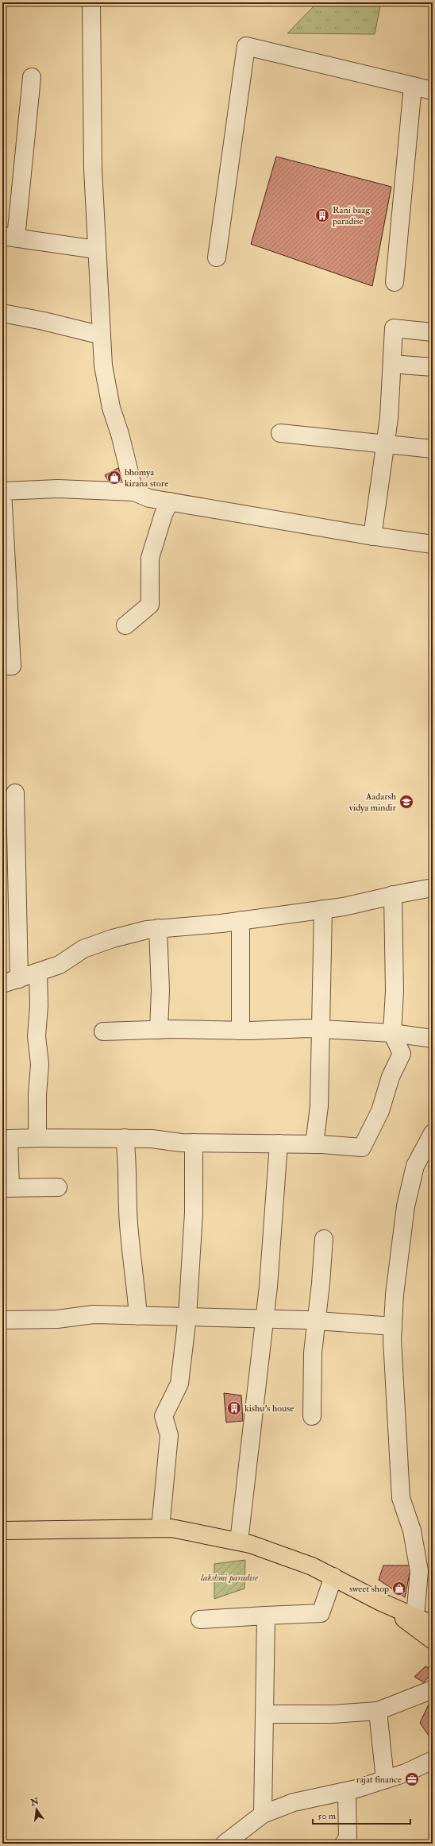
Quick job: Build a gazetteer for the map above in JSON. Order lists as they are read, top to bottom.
{
  "parks": ["lakshmi paradise"],
  "places": {
    "building": ["Rani baag paradise", "kishu's house"],
    "shop": ["bhomya kirana store", "sweet shop"],
    "school or university": ["Aadarsh vidya mindir"],
    "office": ["rajat finance"]
  },
  "scale_bar": "50 m",
  "north": "top"
}
